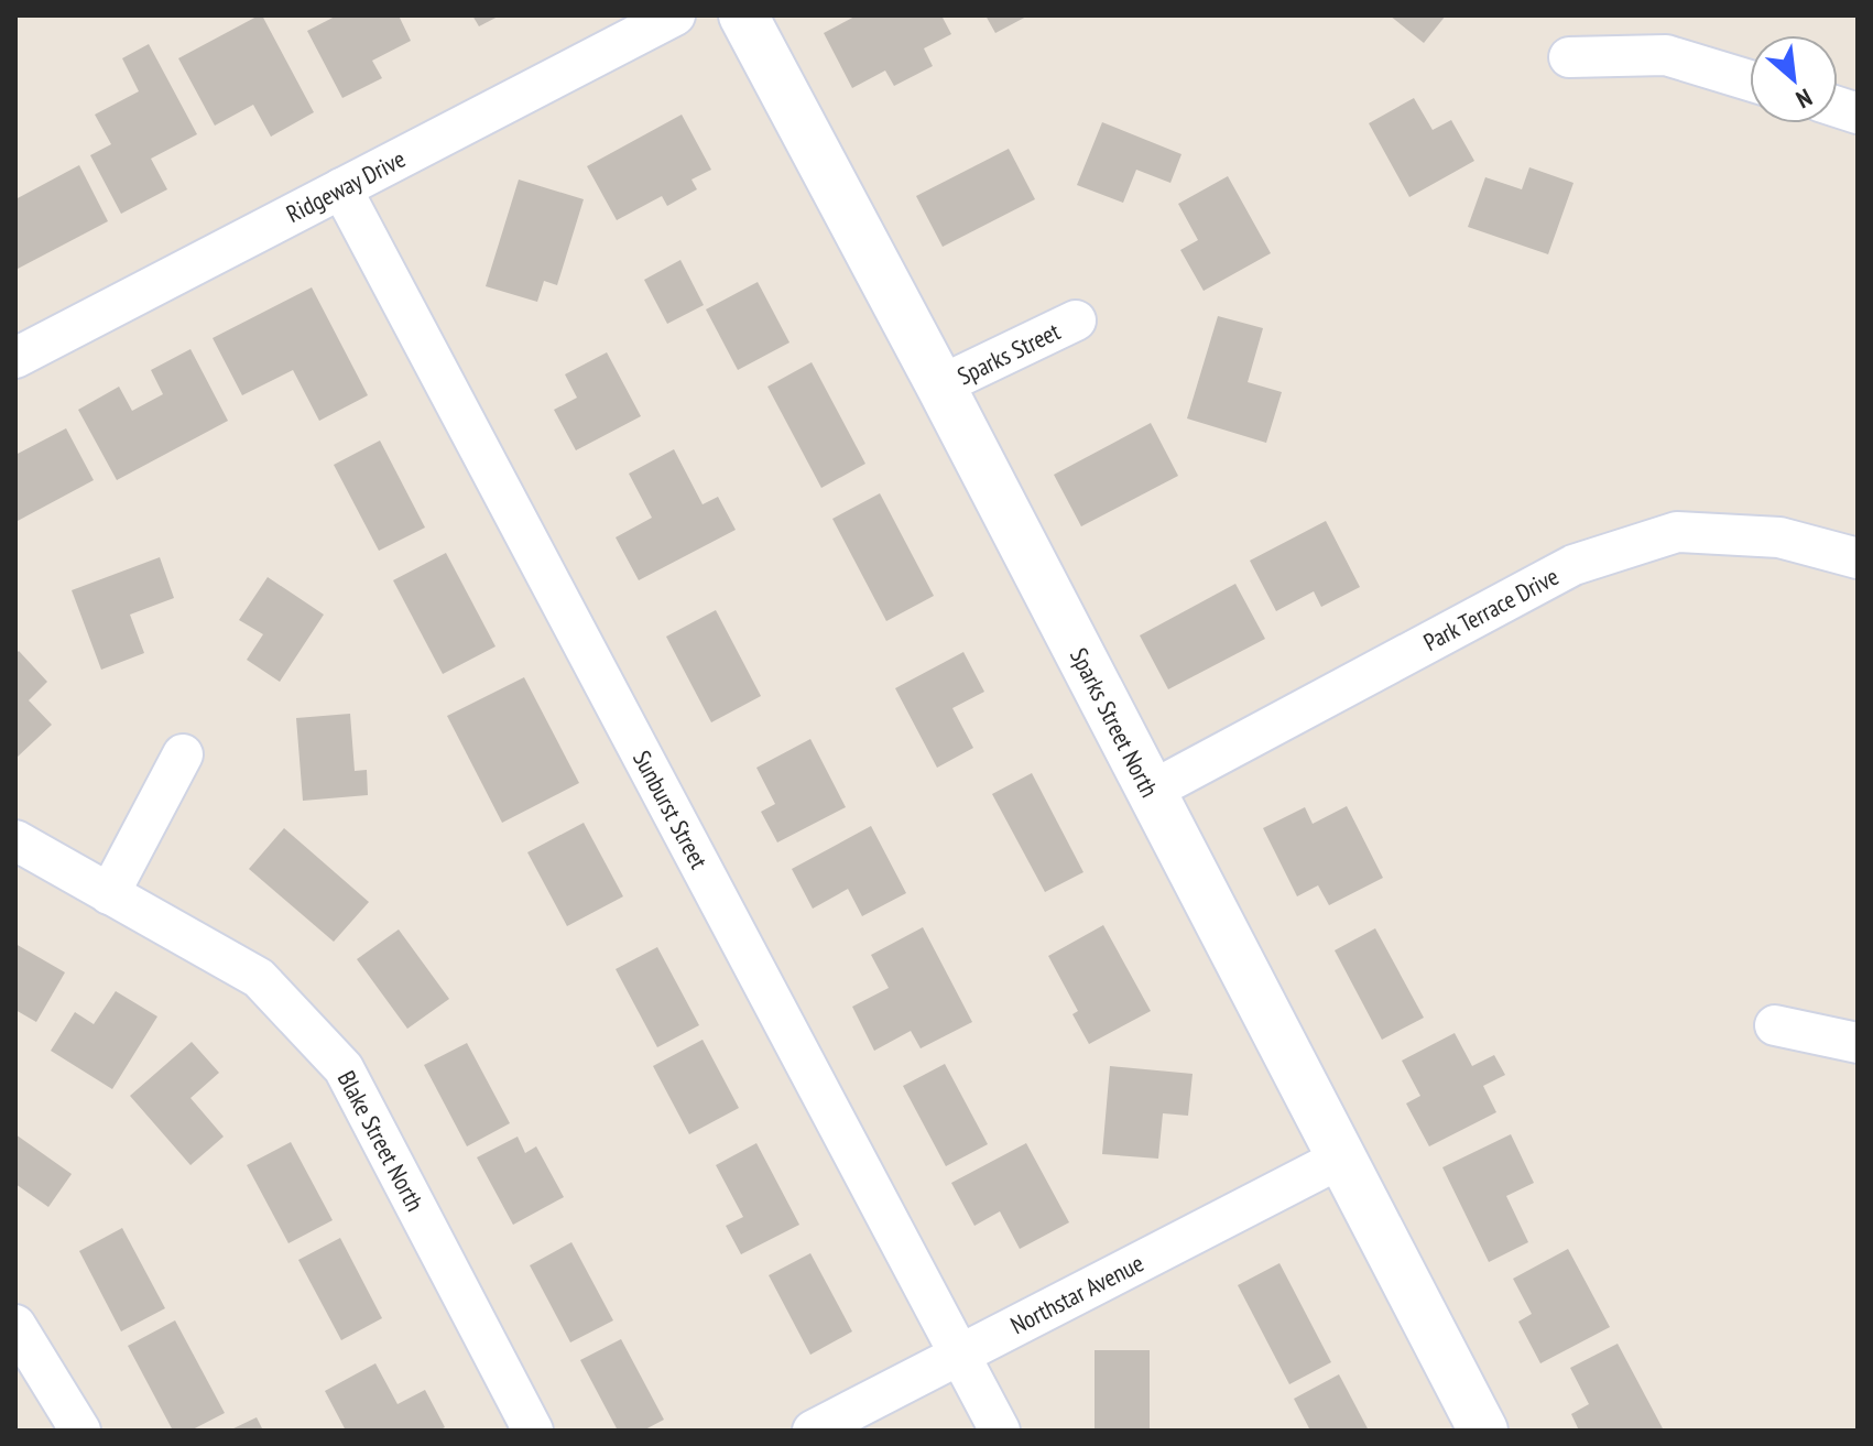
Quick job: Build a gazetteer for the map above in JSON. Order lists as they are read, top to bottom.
{
  "streets": {
    "street": [
      "Ridgeway Drive",
      "Sparks Street",
      "Park Terrace Drive",
      "Sparks Street North",
      "Sunburst Street",
      "Blake Street North",
      "Northstar Avenue"
    ]
  },
  "crossings": [
    ["Ridgeway Drive", "Sunburst Street"],
    ["Sparks Street", "Sparks Street North"],
    ["Park Terrace Drive", "Sparks Street North"],
    ["Sparks Street North", "Northstar Avenue"],
    ["Sunburst Street", "Northstar Avenue"]
  ],
  "north": "bottom right"
}
